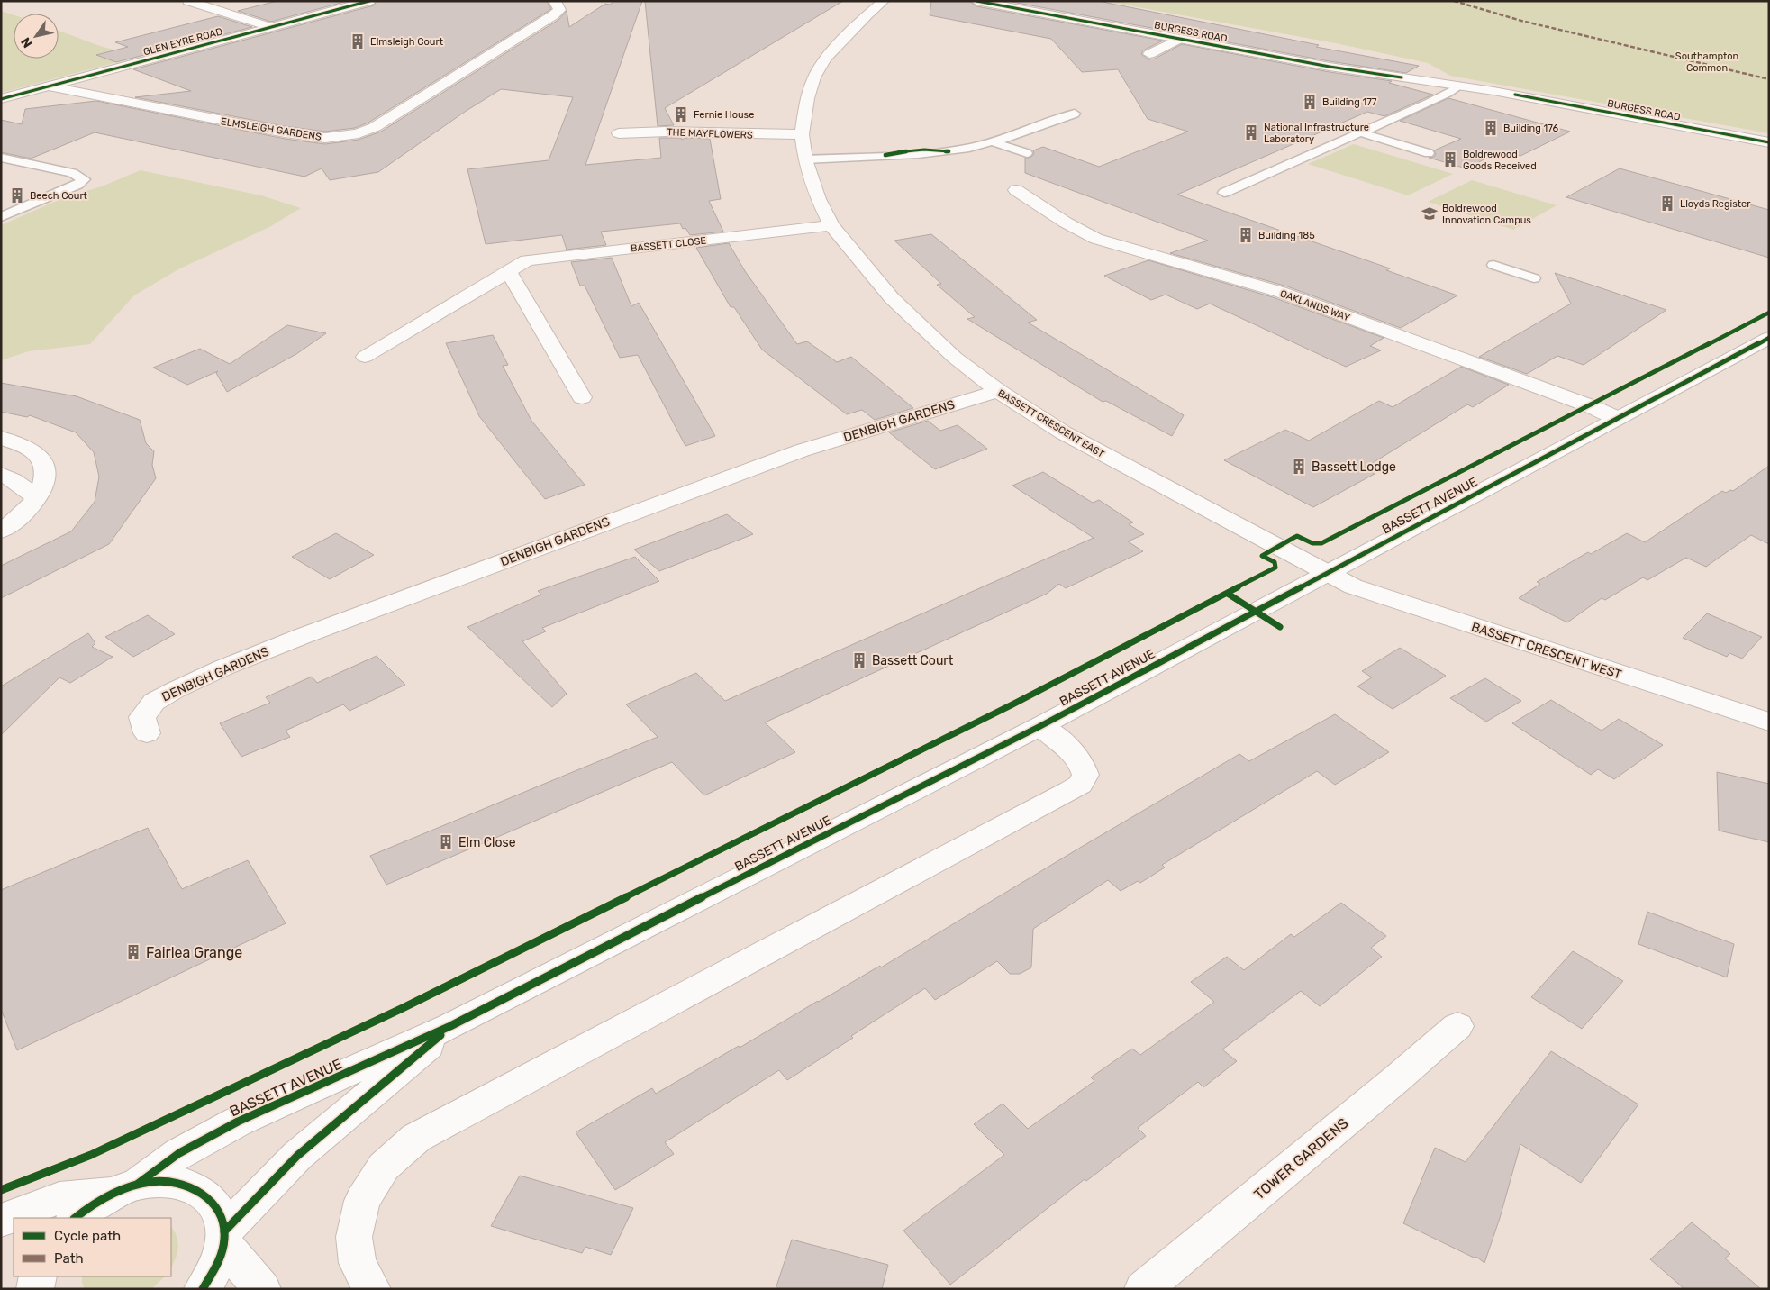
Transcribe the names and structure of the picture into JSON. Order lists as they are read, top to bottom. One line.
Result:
{"streets":{"street":["BURGESS ROAD","GLEN EYRE ROAD","ELMSLEIGH GARDENS","THE MAYFLOWERS","BASSETT CLOSE","OAKLANDS WAY","DENBIGH GARDENS","BASSETT CRESCENT EAST","BASSETT AVENUE","BASSETT CRESCENT WEST","TOWER GARDENS"]},"crossings":[["GLEN EYRE ROAD","ELMSLEIGH GARDENS"],["THE MAYFLOWERS","BASSETT CRESCENT EAST"],["BASSETT CLOSE","BASSETT CRESCENT EAST"],["OAKLANDS WAY","BASSETT AVENUE"],["DENBIGH GARDENS","BASSETT CRESCENT EAST"],["BASSETT CRESCENT EAST","BASSETT AVENUE"],["BASSETT CRESCENT EAST","BASSETT CRESCENT WEST"],["BASSETT AVENUE","BASSETT CRESCENT WEST"]],"parks":["Southampton Common"],"places":{"building":["Elmsleigh Court","Building 177","Fernie House","Building 176","National Infrastructure Laboratory","Boldrewood Goods Received","Beech Court","Lloyds Register","Building 185","Bassett Lodge","Bassett Court","Elm Close","Fairlea Grange"],"school or university":["Boldrewood Innovation Campus"]},"legend":["Cycle path","Path"],"north":"bottom left"}
